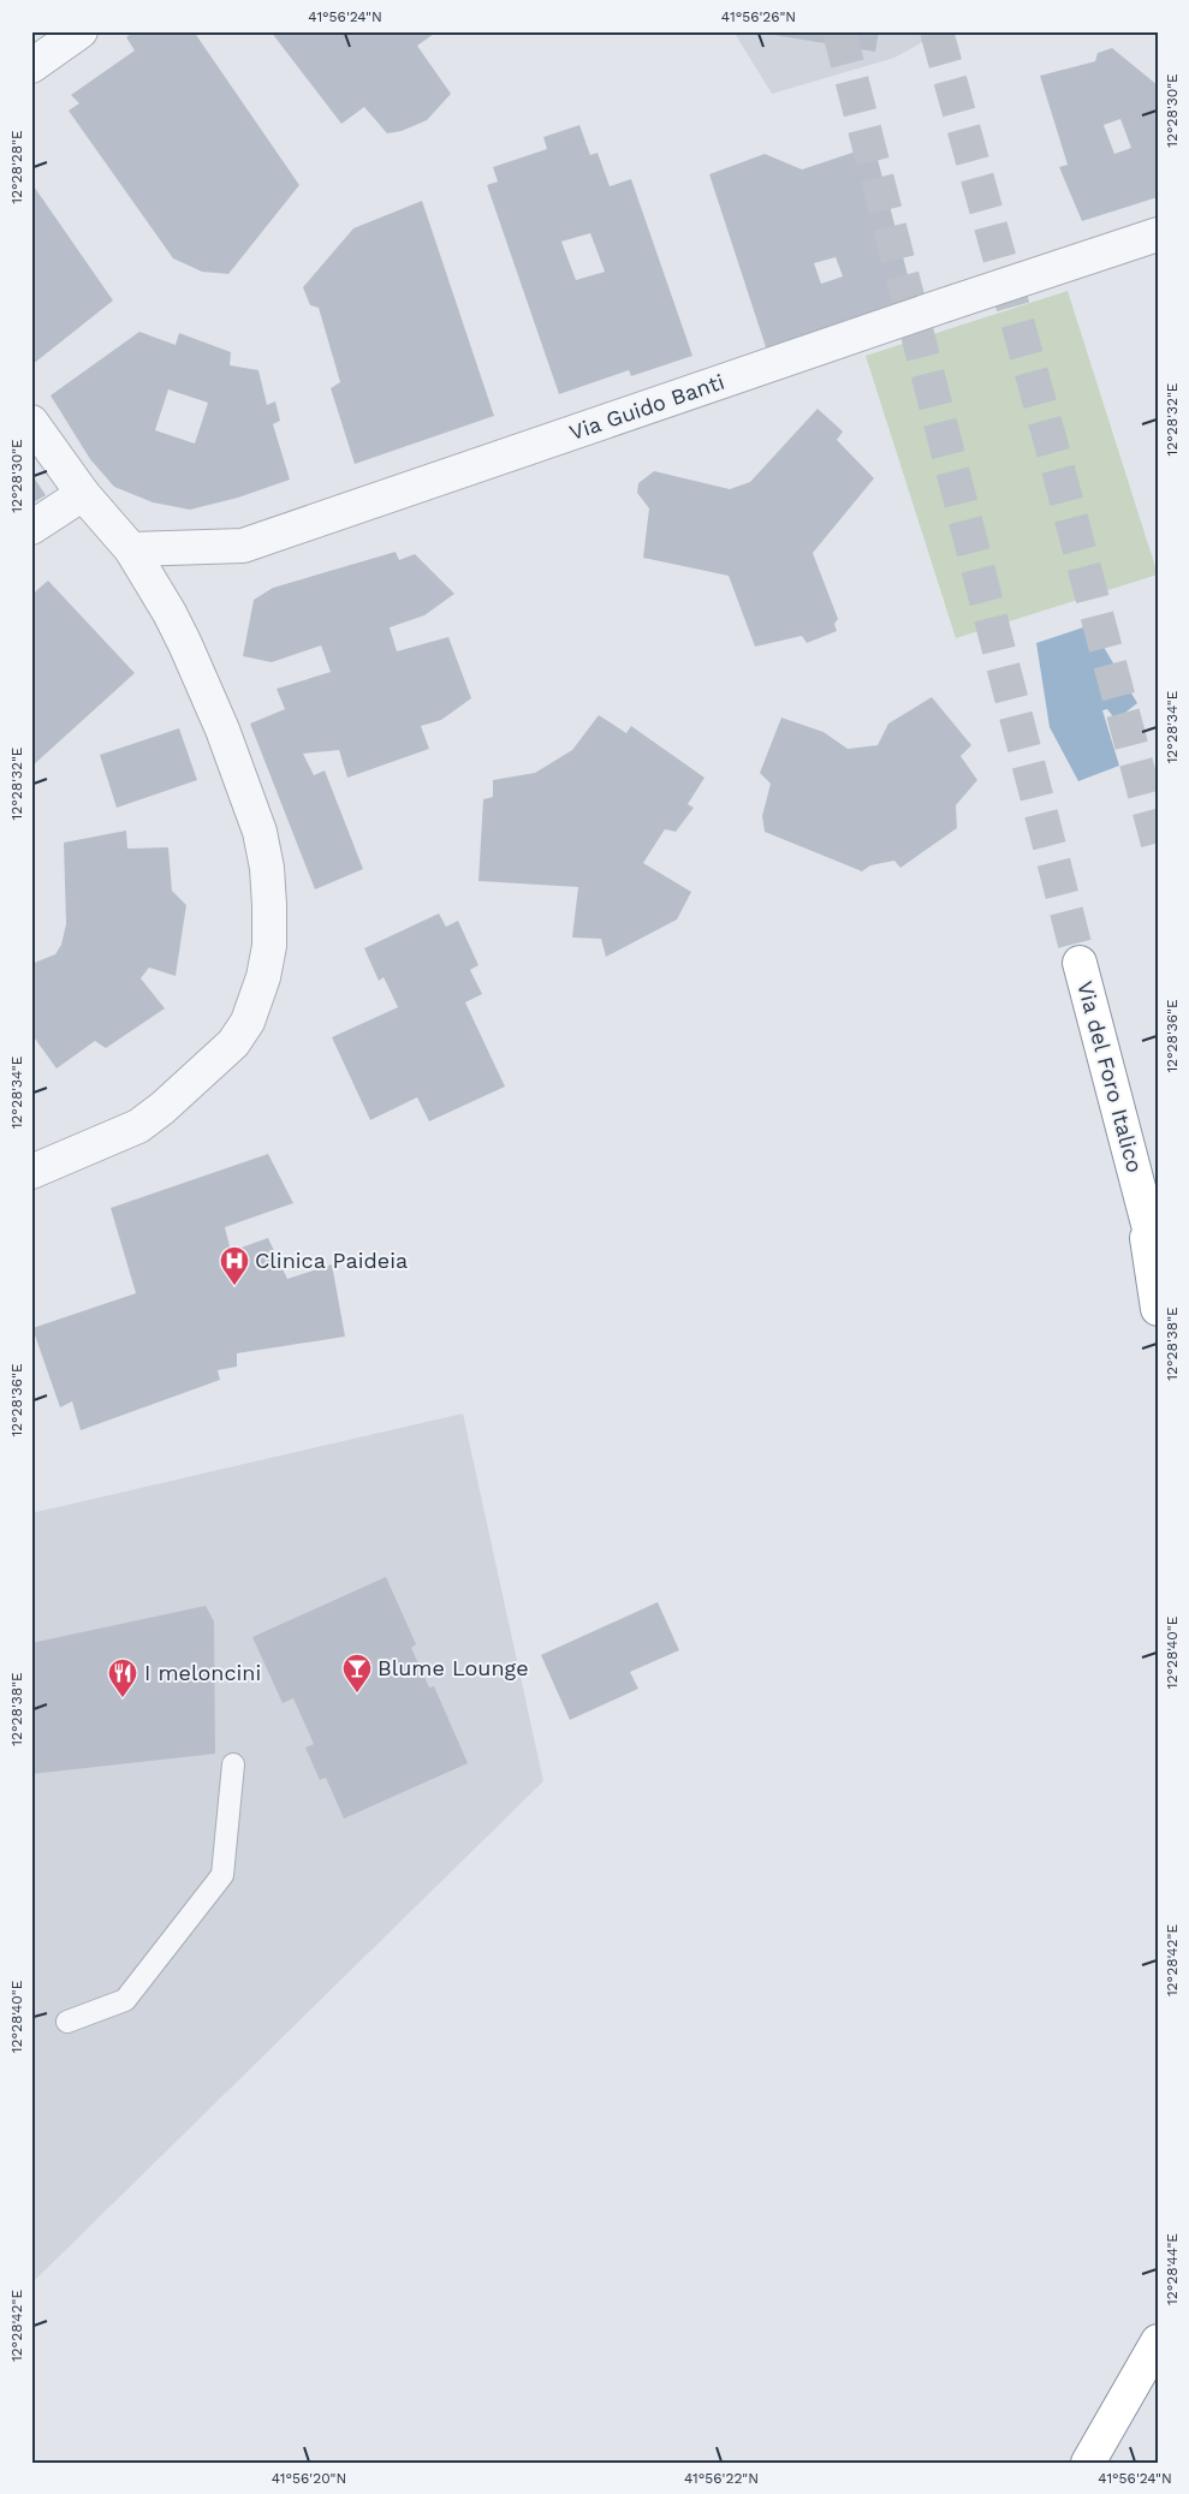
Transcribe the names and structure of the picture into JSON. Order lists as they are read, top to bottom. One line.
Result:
{"streets":{"highway":["Via del Foro Italico"],"street":["Via Guido Banti"]},"places":{"hospital":["Clinica Paideia"],"bar":["Blume Lounge"],"restaurant":["I meloncini"]},"coordinates":["41°56'24\"N","41°56'26\"N","12°28'30\"E","12°28'28\"E","12°28'32\"E","12°28'34\"E","12°28'36\"E","12°28'38\"E","12°28'40\"E","12°28'42\"E","12°28'44\"E","41°56'20\"N","41°56'22\"N"]}
